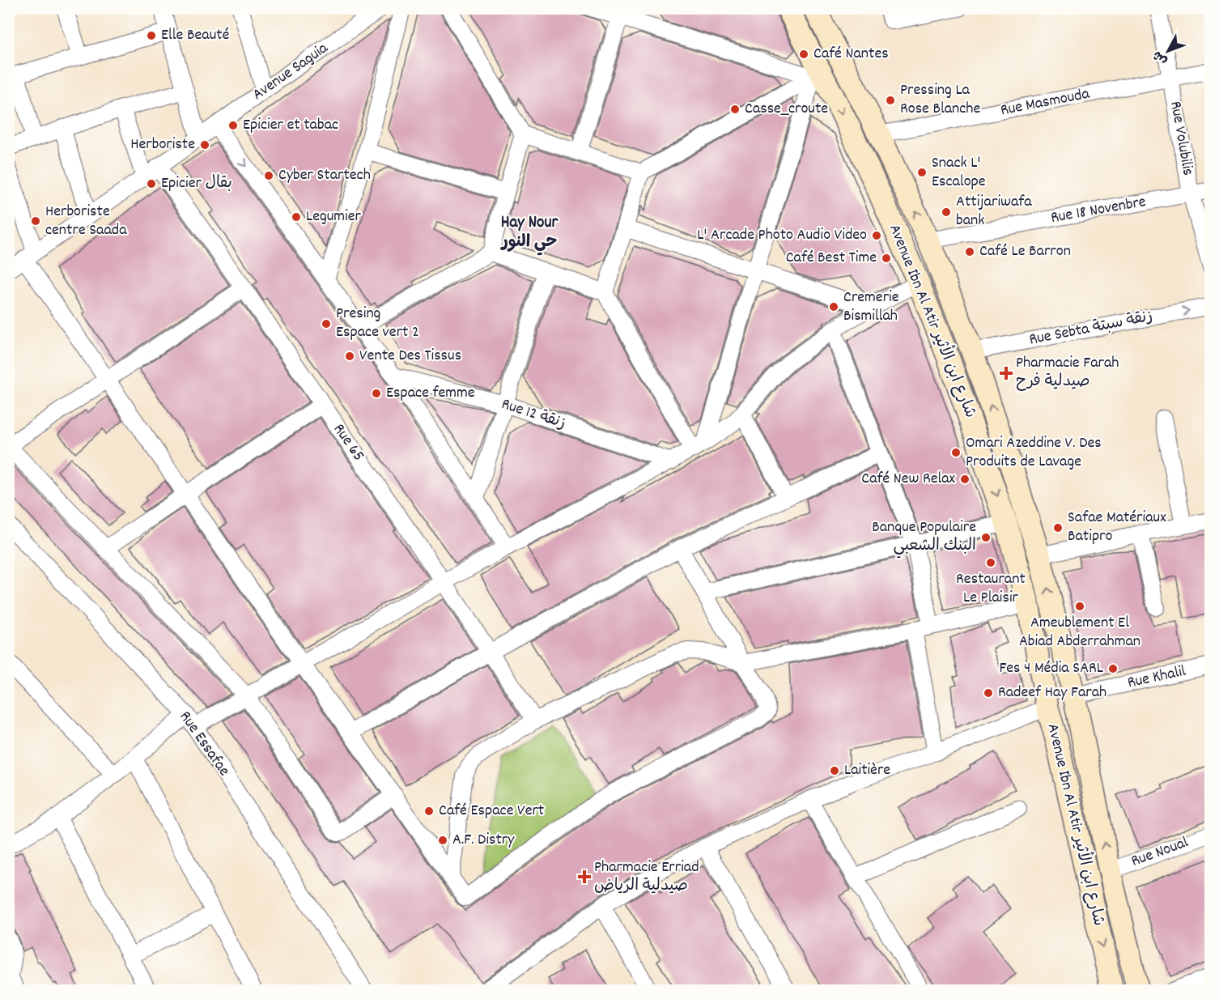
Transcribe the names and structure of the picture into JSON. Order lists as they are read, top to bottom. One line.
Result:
{"streets":{"street":["Avenue Saguia","Rue Masmouda","Rue Volubilis","Rue 18 Novenbre","Avenue Ibn Al Atir شارع ابن الأثير","Rue Sebta زنقة سبتة","Rue 12 زنقة","Rue 65","Rue Khalil","Rue Essafae","Rue Noual"]},"crossings":[["Avenue Saguia","Rue 65"],["Rue Masmouda","Rue Volubilis"],["Rue Masmouda","Avenue Ibn Al Atir شارع ابن الأثير"],["Rue Volubilis","Rue 18 Novenbre"],["Rue 18 Novenbre","Avenue Ibn Al Atir شارع ابن الأثير"],["Avenue Ibn Al Atir شارع ابن الأثير","Rue Sebta زنقة سبتة"],["Avenue Ibn Al Atir شارع ابن الأثير","Rue Khalil"],["Avenue Ibn Al Atir شارع ابن الأثير","Rue Noual"]],"one_way":["Rue Sebta زنقة سبتة"],"districts":["Hay Nour حي النور"],"places":{"other":["Elle Beauté","Café Nantes","Pressing La Rose Blanche","Casse_croute","Epicier et tabac","Herboriste","Snack L' Escalope","Cyber Startech","Epicier بقال","Attijariwafa bank","Legumier","Herboriste centre Saada","L' Arcade Photo Audio Video","Café Le Barron","Café Best Time","Cremerie Bismillah","Presing Espace vert 2","Vente Des Tissus","Espace femme","Omari Azeddine V. Des Produits de Lavage","Café New Relax","Safae Matériaux Batipro","Banque Populaire البنك الشعبي","Restaurant Le Plaisir","Ameublement El Abiad Abderrahman","Fes 4 Média SARL","Radeef Hay Farah","Laitière","Café Espace Vert","A.F. Distry"],"health":["Pharmacie Farah صيدلية فرح","Pharmacie Erriad صيدلية الرياض"]},"north":"bottom left"}
